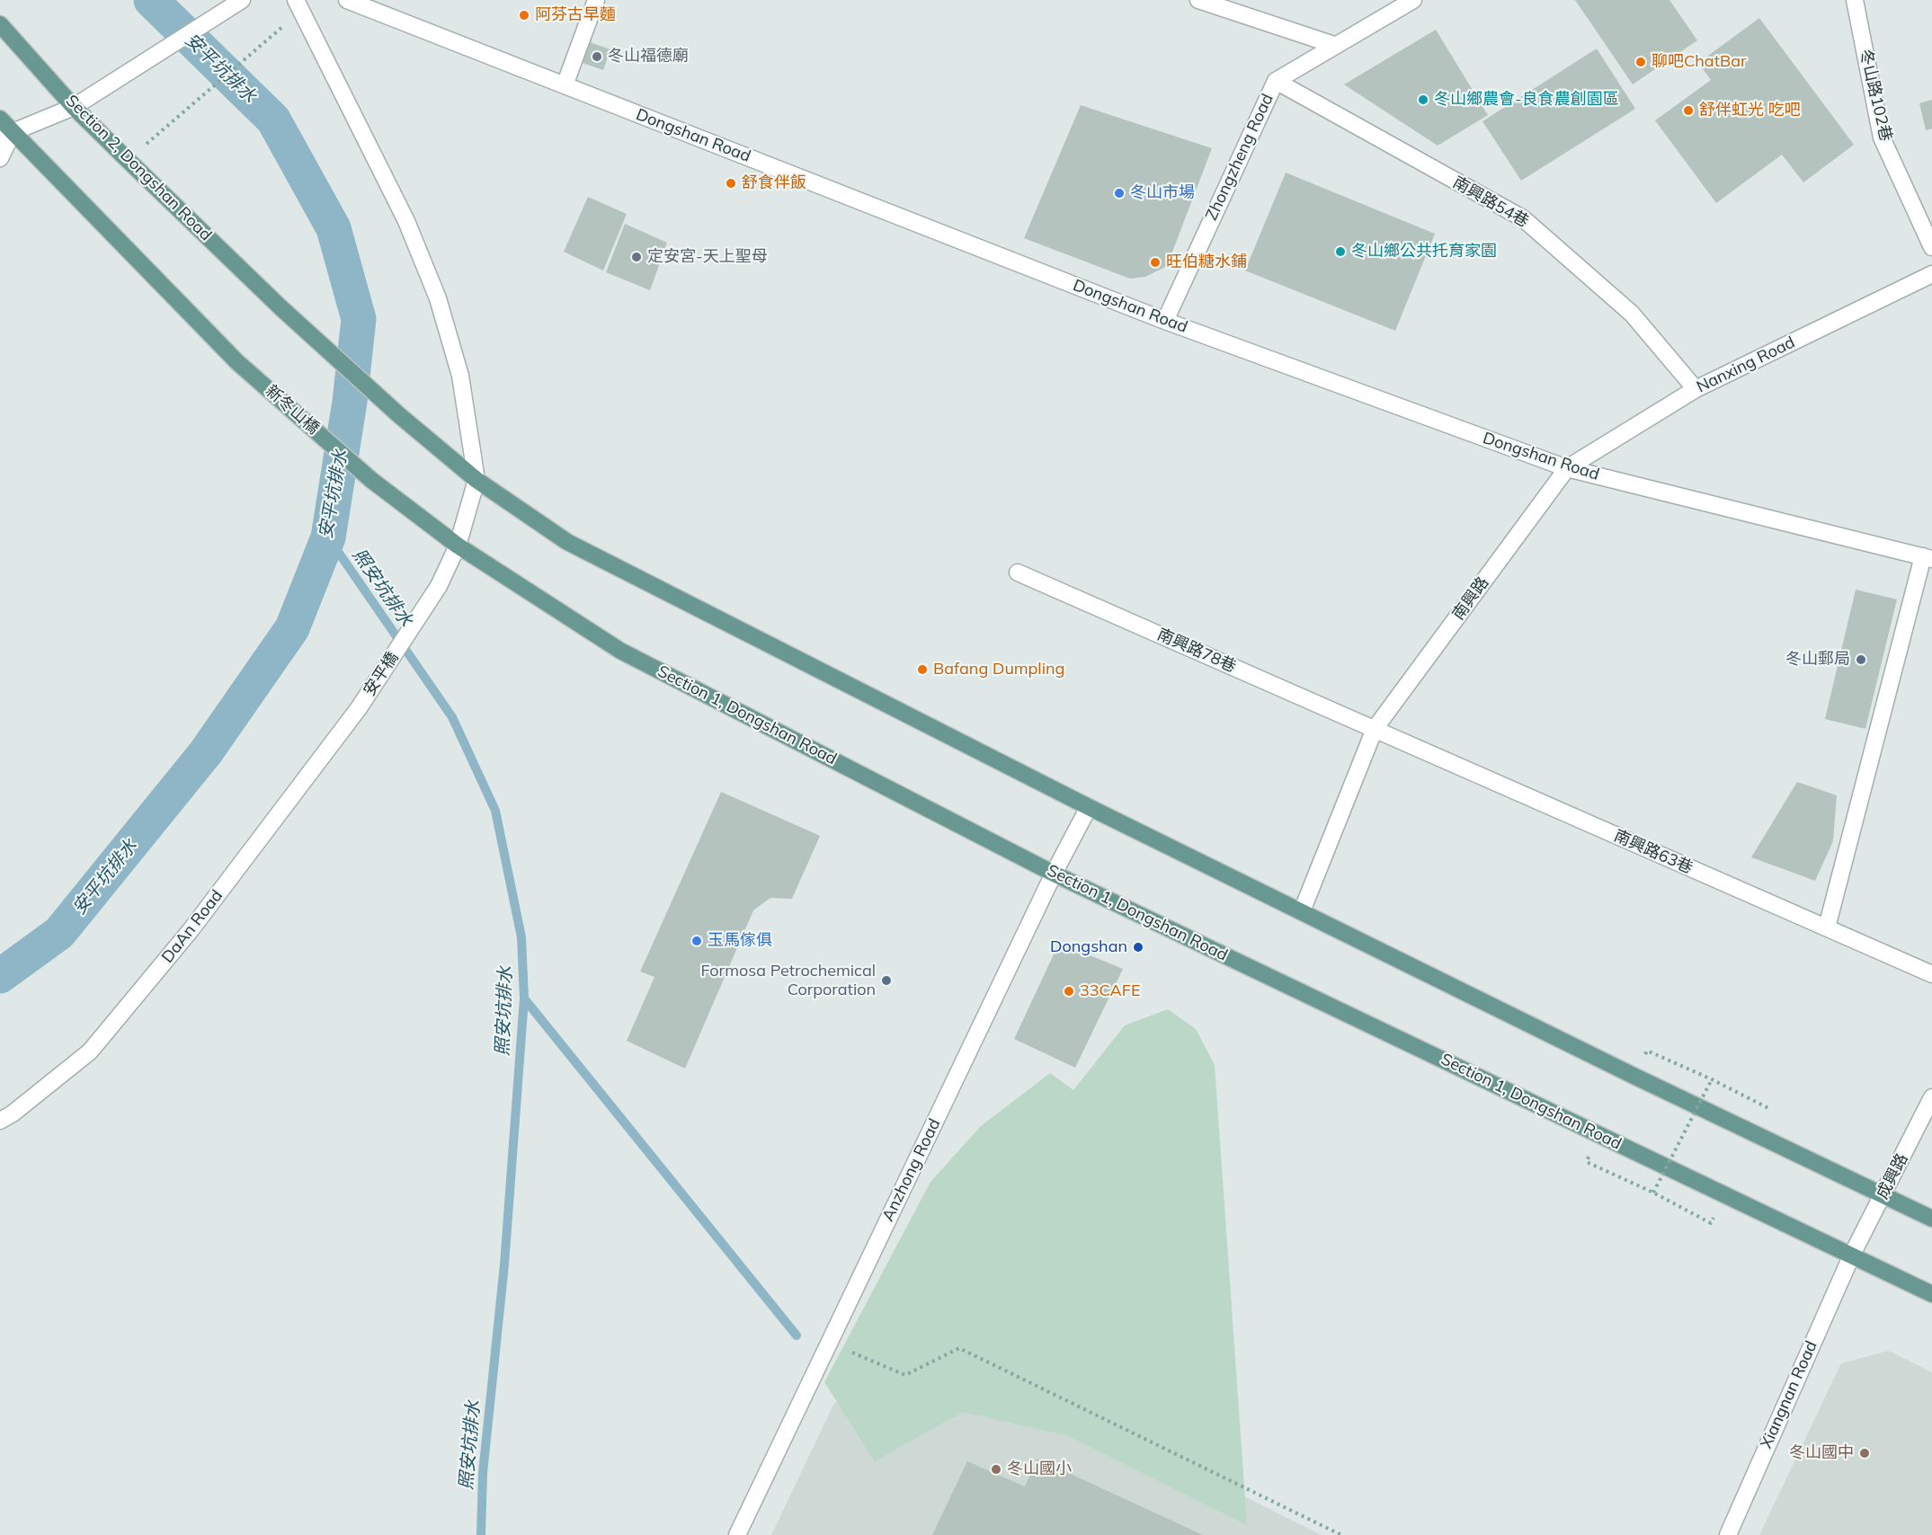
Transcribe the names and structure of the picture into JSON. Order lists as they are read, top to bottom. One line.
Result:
{"streets":{"main road":["Section 2, Dongshan Road","新冬山橋","Section 1, Dongshan Road"],"street":["冬山路102巷","Dongshan Road","Zhongzheng Road","南興路54巷","Nanxing Road","南興路","南興路78巷","安平橋","南興路63巷","DaAn Road","Anzhong Road","成興路","Xiangnan Road"]},"crossings":[["Dongshan Road","Zhongzheng Road"],["Dongshan Road","Nanxing Road"],["Dongshan Road","南興路"],["Zhongzheng Road","南興路54巷"],["Section 2, Dongshan Road","安平橋"],["南興路54巷","Nanxing Road"],["Nanxing Road","南興路"],["新冬山橋","Section 1, Dongshan Road"],["南興路","南興路78巷"],["南興路","南興路63巷"],["南興路78巷","南興路63巷"],["安平橋","Section 1, Dongshan Road"],["安平橋","DaAn Road"],["Section 1, Dongshan Road","Anzhong Road"],["Section 1, Dongshan Road","成興路"],["Section 1, Dongshan Road","Xiangnan Road"],["成興路","Xiangnan Road"]],"water":["安平坑排水","照安坑排水"],"places":["阿芬古早麵","冬山福德廟","聊吧ChatBar","冬山鄉農會-良食農創園區","舒伴虹光 吃吧","舒食伴飯","冬山市場","冬山鄉公共托育家園","定安宮-天上聖母","旺伯糖水鋪","冬山郵局","Bafang Dumpling","玉馬傢俱","Dongshan","Formosa Petrochemical Corporation","33CAFE","冬山國中","冬山國小"]}
